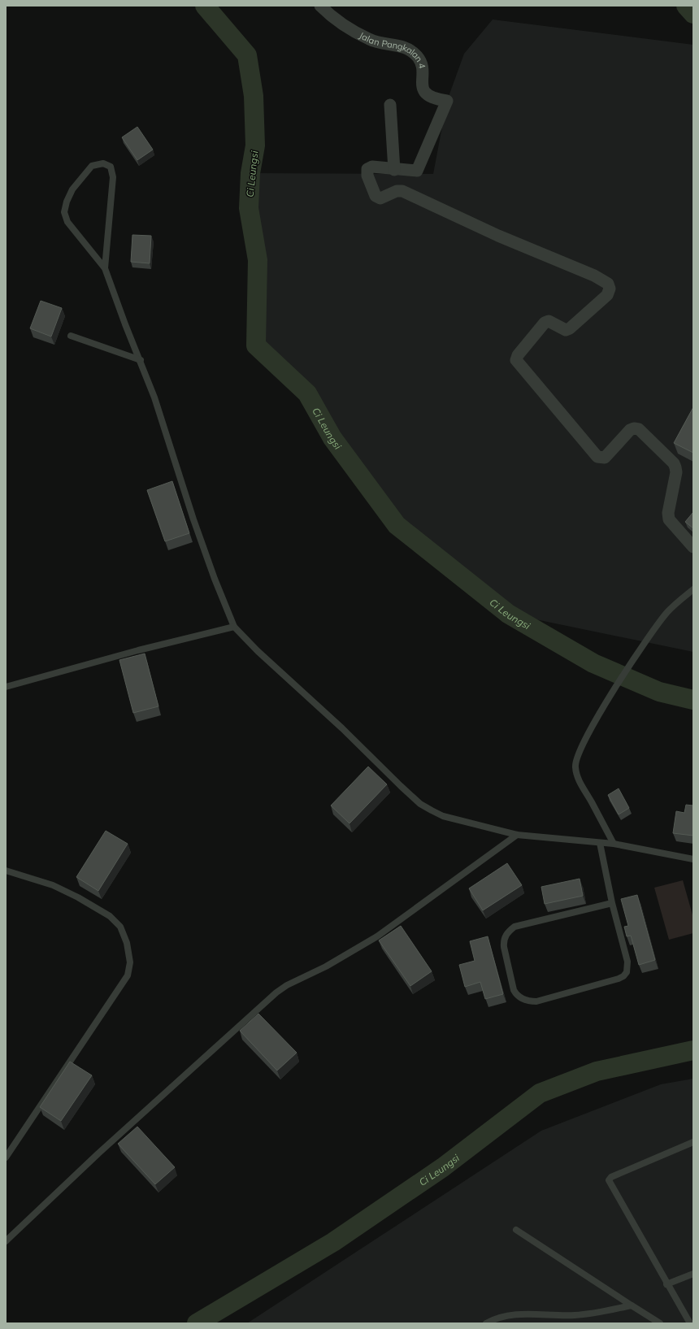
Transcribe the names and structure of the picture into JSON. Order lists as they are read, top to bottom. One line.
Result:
{"streets":{"street":["Jalan Pangkalan 4"]},"water":["Ci Leungsi"]}
